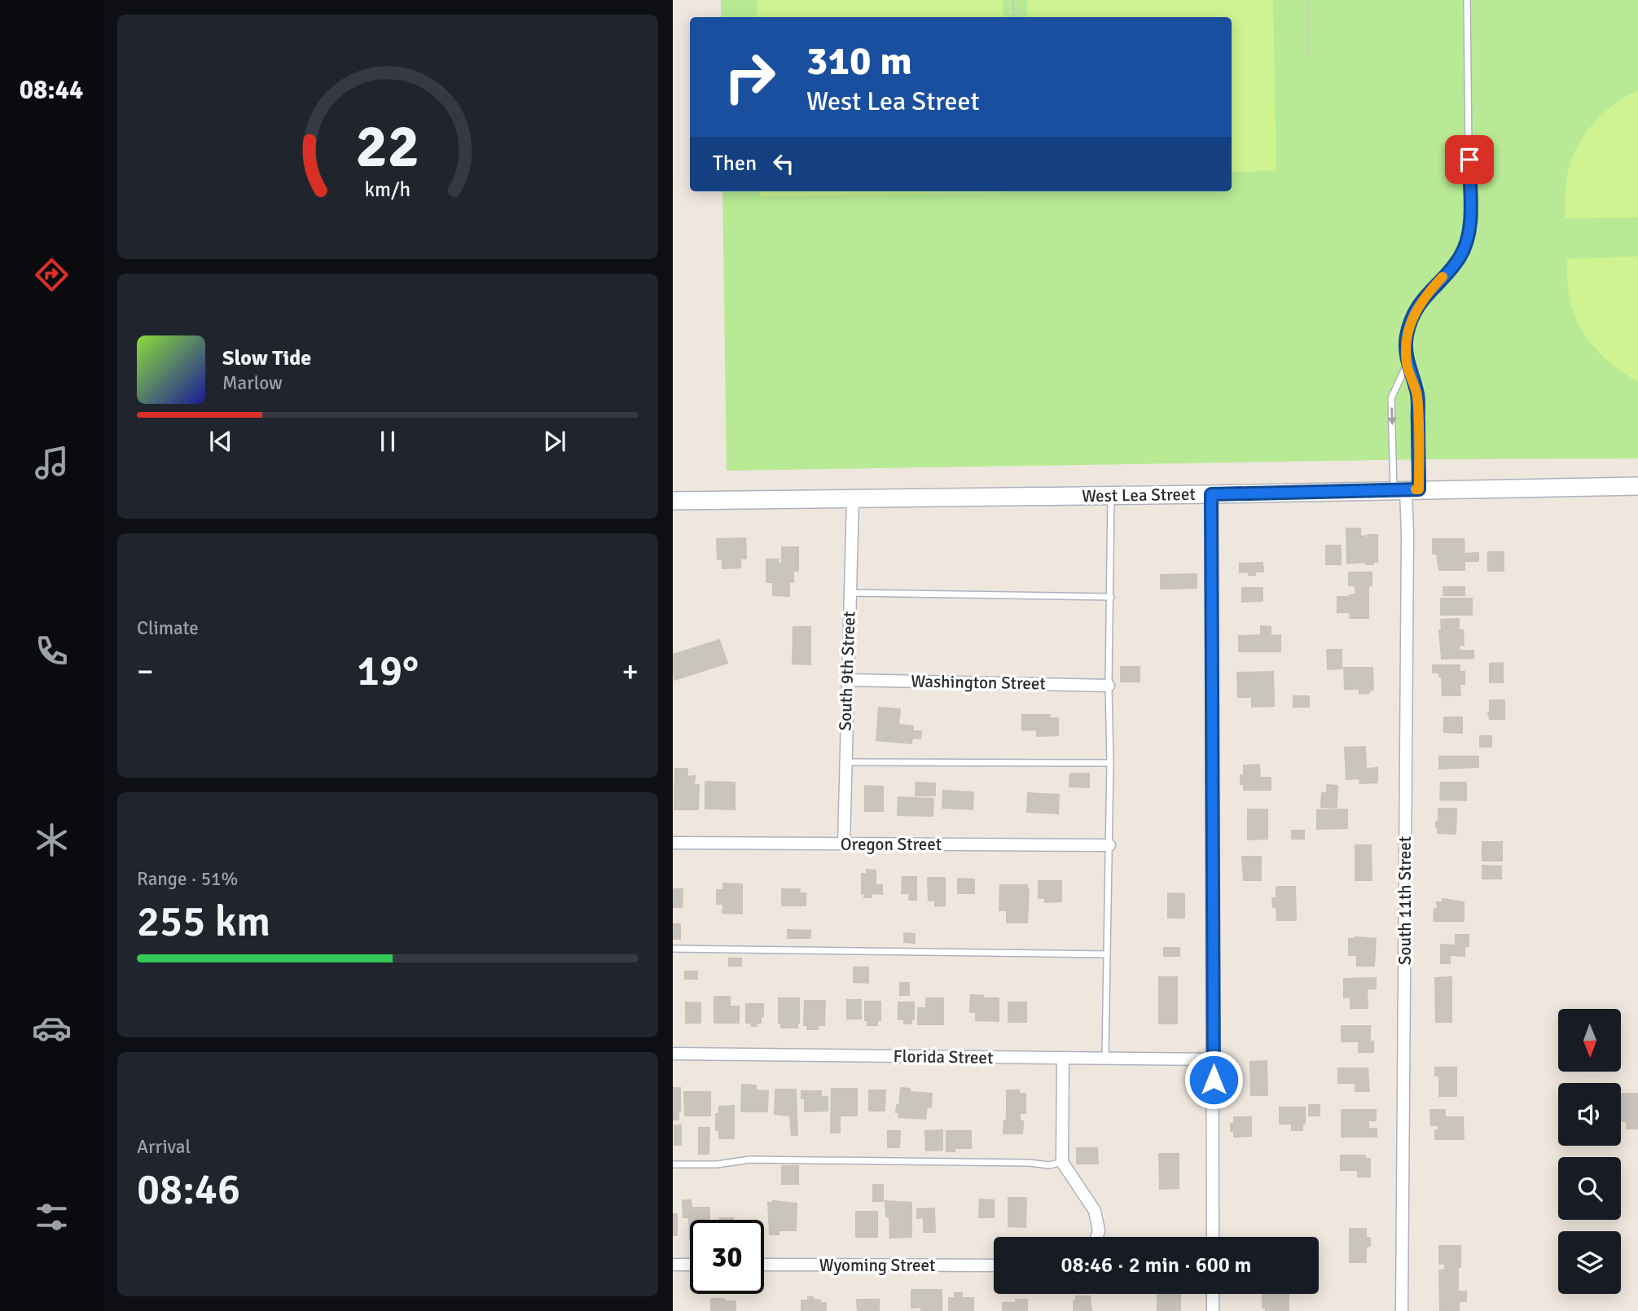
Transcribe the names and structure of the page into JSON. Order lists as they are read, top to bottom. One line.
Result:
{"streets":{"main road":["West Lea Street"],"street":["South 9th Street","Washington Street","Oregon Street","South 11th Street","Florida Street","Wyoming Street"]},"crossings":[["West Lea Street","South 9th Street"],["West Lea Street","South 11th Street"],["South 9th Street","Washington Street"],["South 9th Street","Oregon Street"]],"north":"bottom","page":{"tabs":"08:44","turn":["310 m","West Lea Street"],"then":"Then","song":["Slow Tide","Marlow"],"tile":["Climate",["Range · 51%","255 km"],["Arrival","08:46"]],"heat":["−","19°","+"],"limit":"30","trip":"08:46 · 2 min · 600 m","gauge":["22","km/h"]}}
